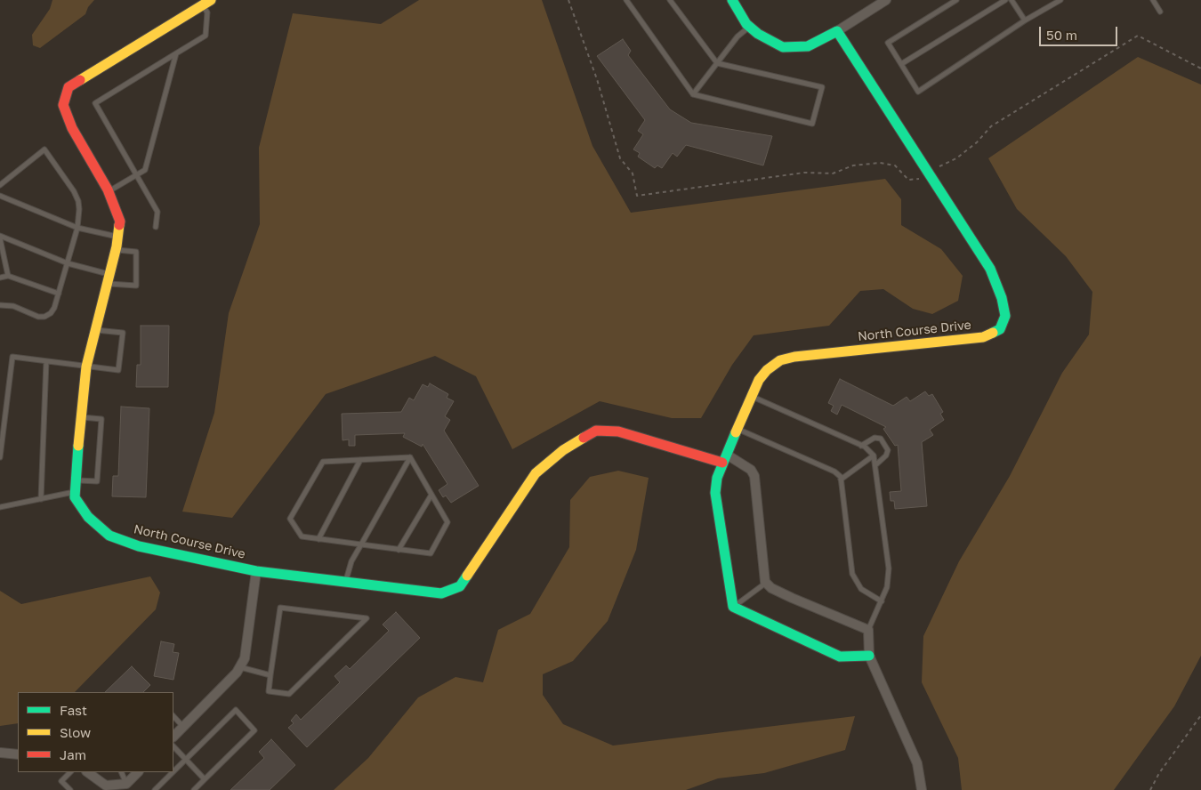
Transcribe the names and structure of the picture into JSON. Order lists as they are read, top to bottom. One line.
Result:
{"streets":{"street":["North Course Drive"]},"legend":["Fast","Slow","Jam"],"scale_bar":"50 m"}
